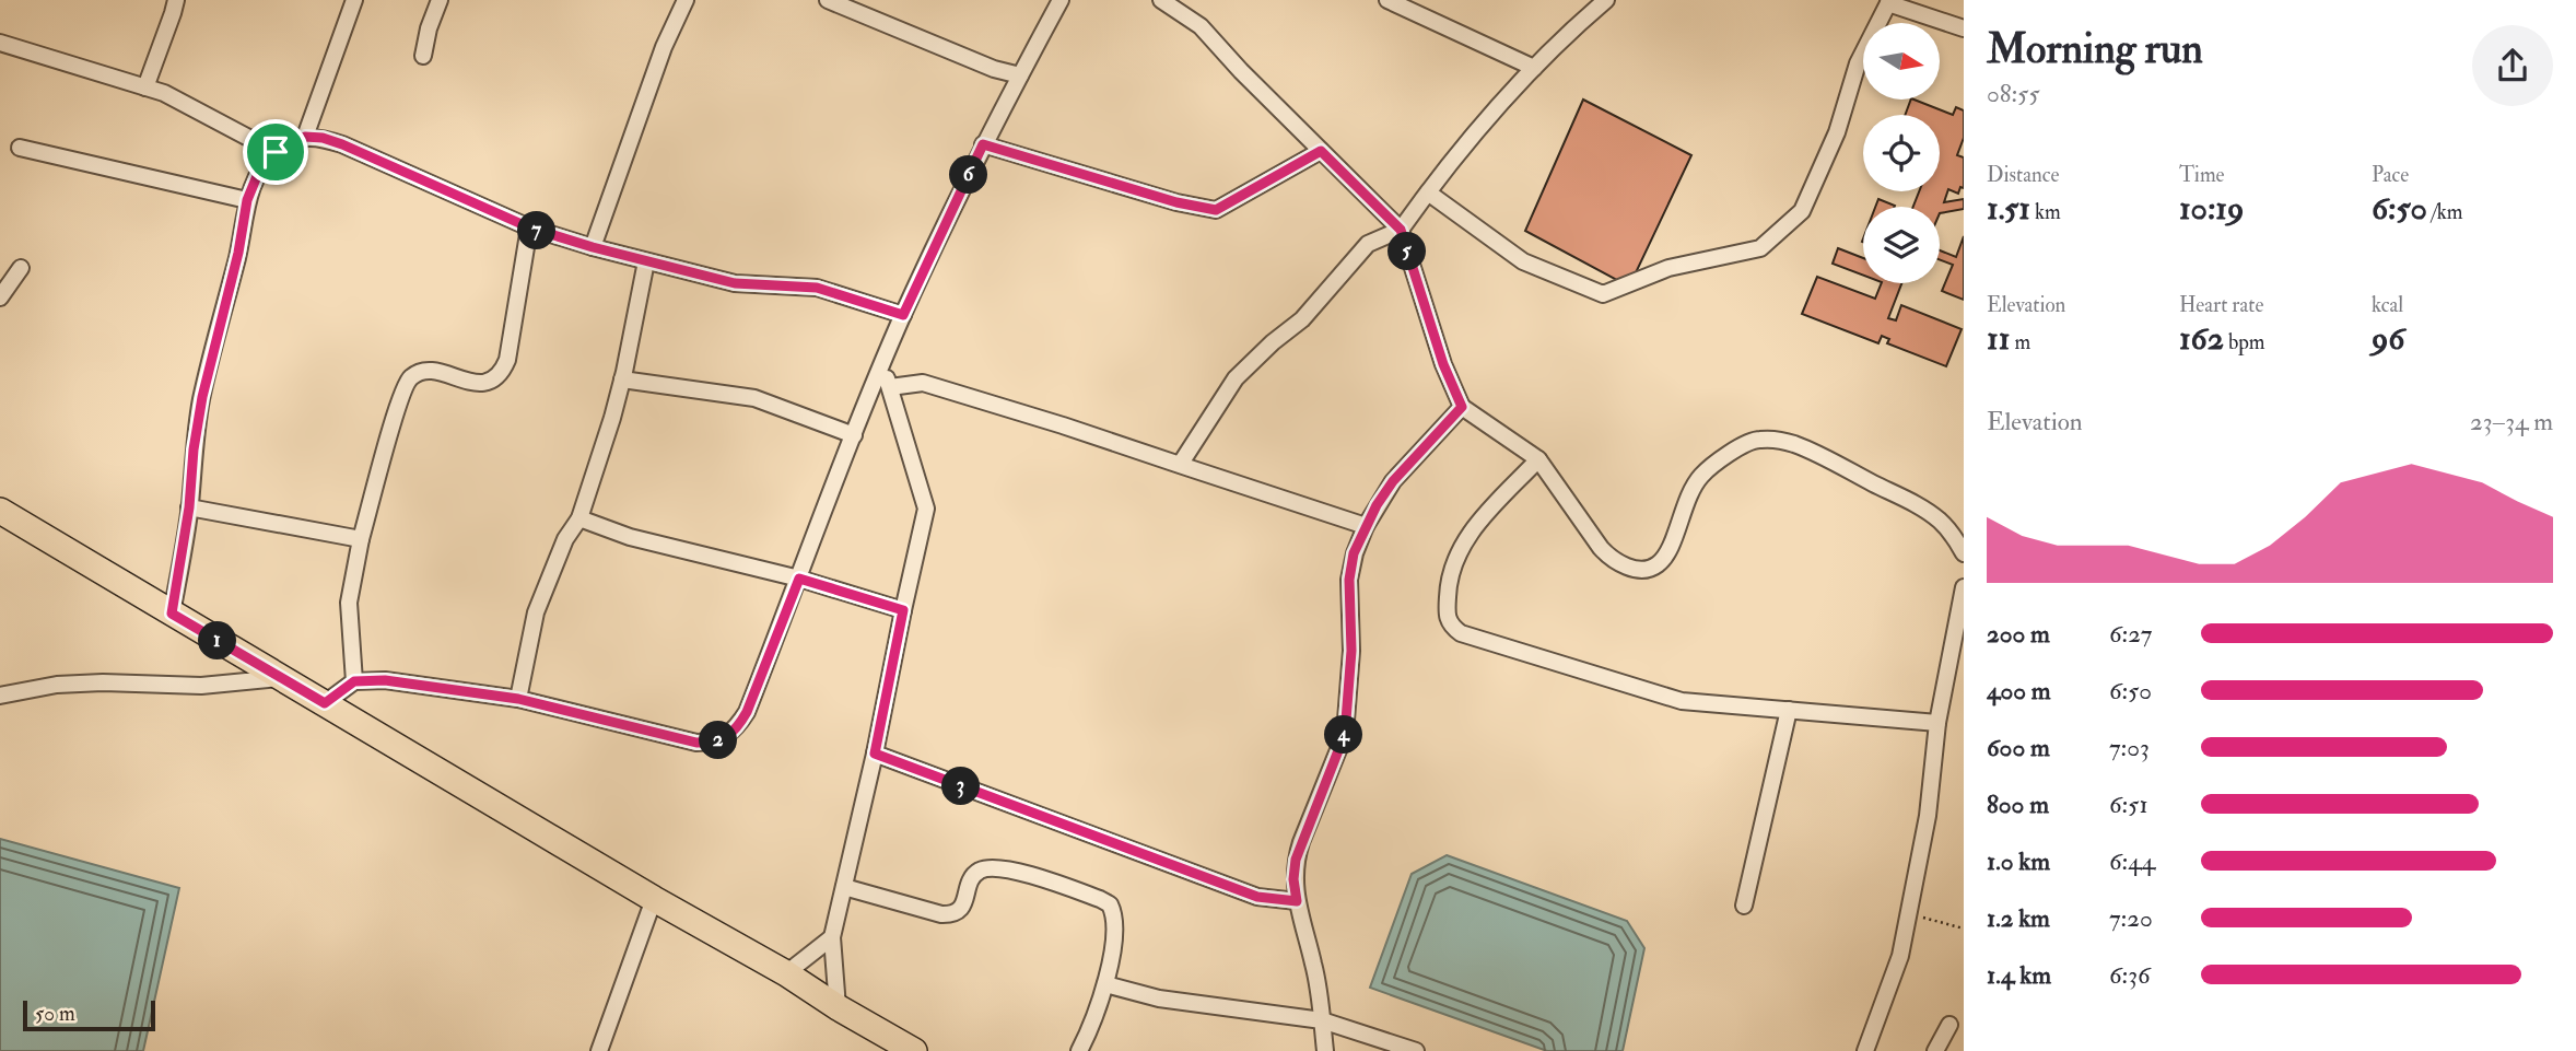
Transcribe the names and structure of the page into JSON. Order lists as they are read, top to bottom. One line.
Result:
{"scale_bar":"50 m","north":"right","page":{"heading":["Morning run","08:55"],"stats":[["Distance","1.51 km"],["Time","10:19"],["Pace","6:50 /km"],["Elevation","11 m"],["Heart rate","162 bpm"],["kcal","96"]],"pins":["6","7","5","1","4","2","3"],"chart":["Elevation","23–34 m"],"list":[{"name":"200 m","note":"6:27"},{"name":"400 m","note":"6:50"},{"name":"600 m","note":"7:03"},{"name":"800 m","note":"6:51"},{"name":"1.0 km","note":"6:44"},{"name":"1.2 km","note":"7:20"},{"name":"1.4 km","note":"6:36"}],"scale":"50 m"}}
